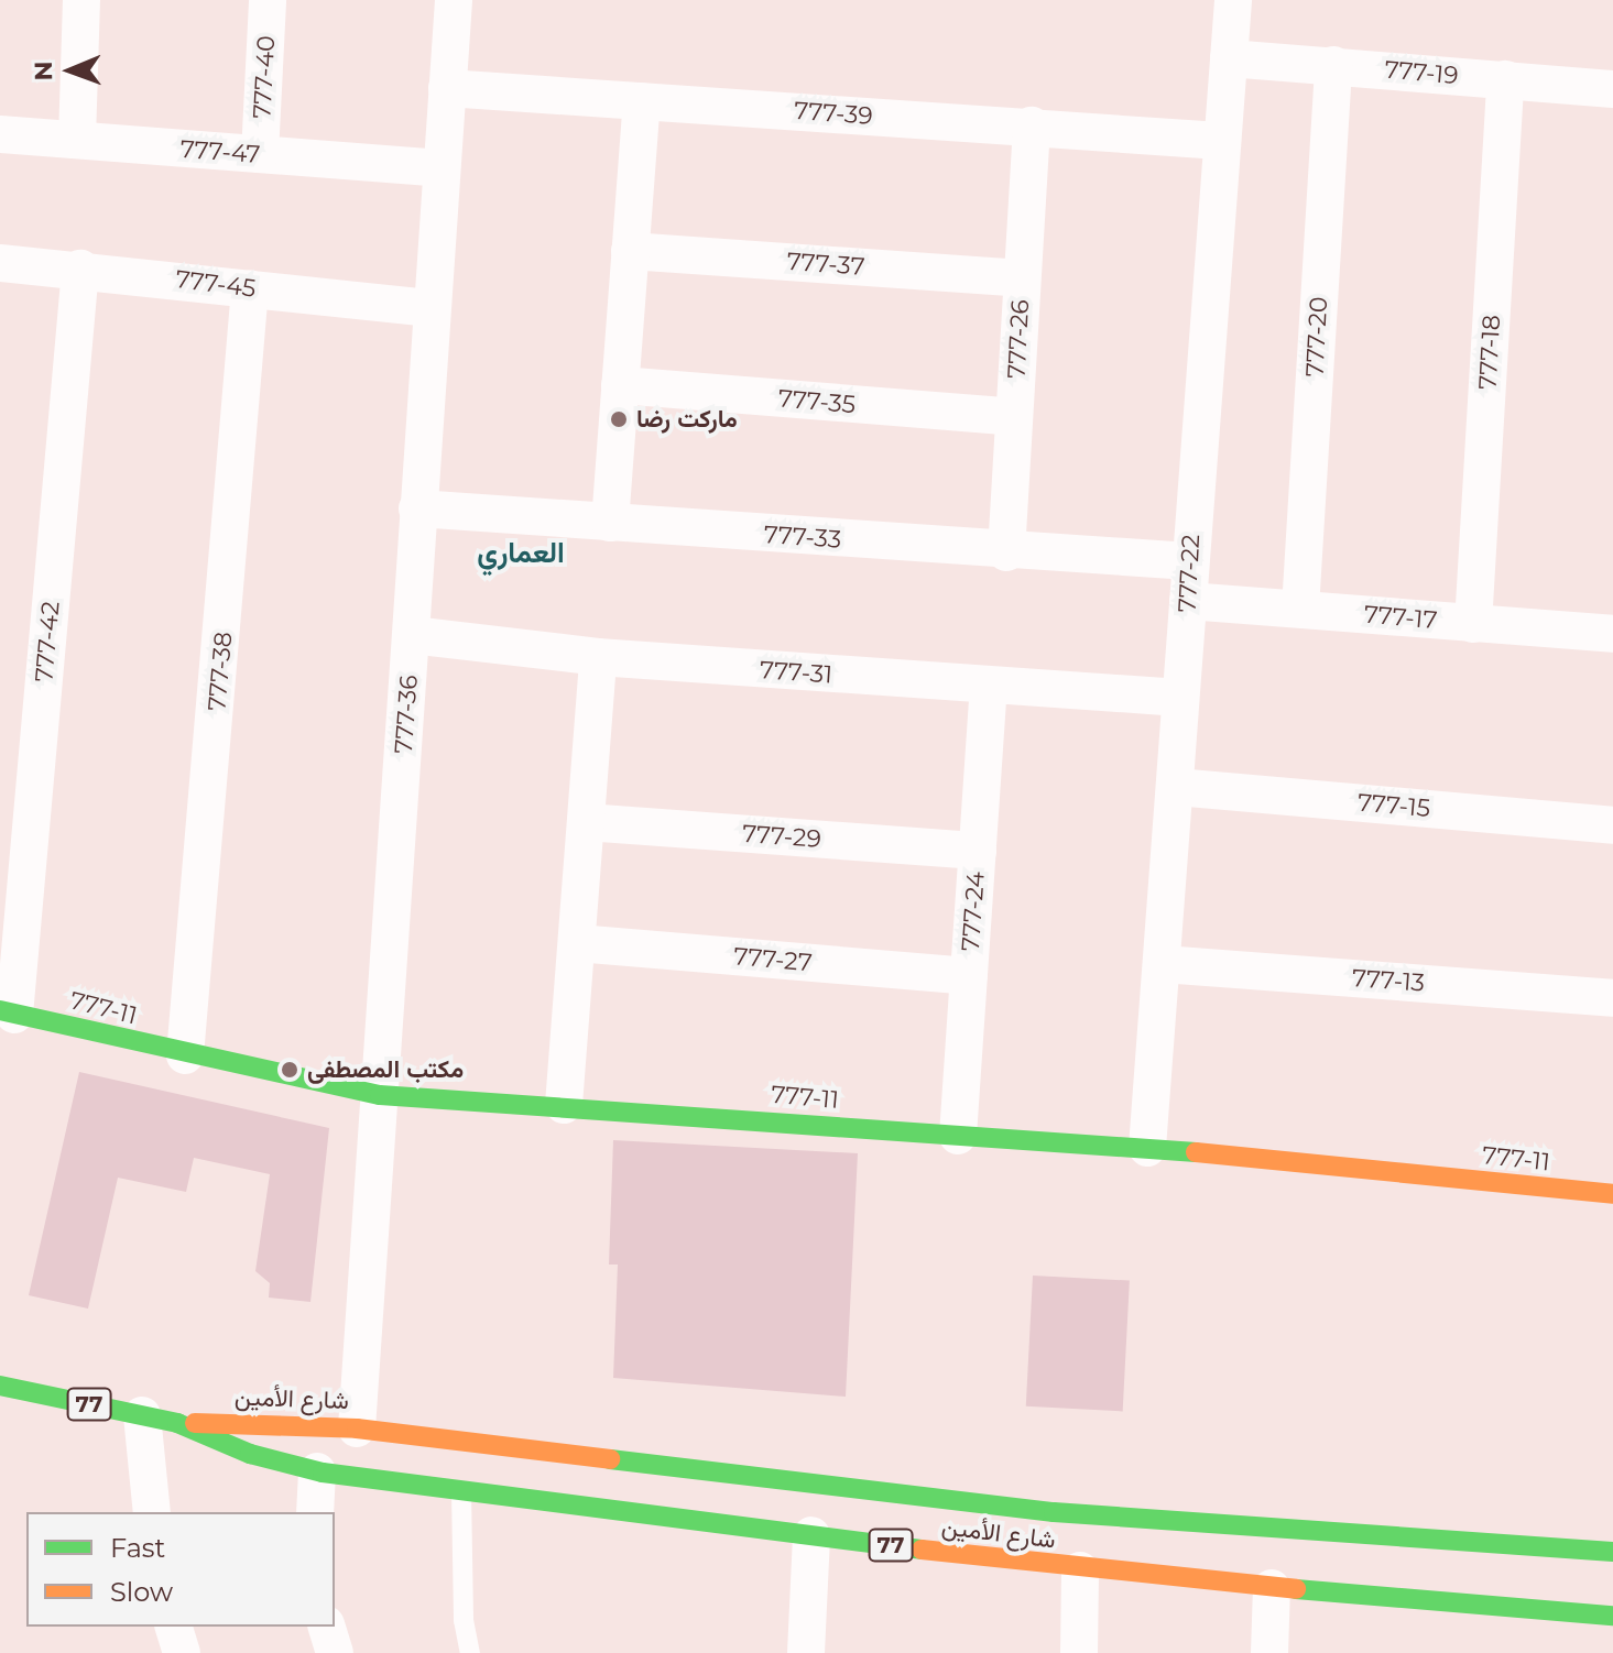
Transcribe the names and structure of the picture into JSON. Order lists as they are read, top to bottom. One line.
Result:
{"streets":{"main road":["777-11","شارع الأمين","77"],"street":["777-19","777-40","777-39","777-47","777-37","777-45","777-20","777-26","777-18","777-35","777-33","777-22","777-17","777-42","777-38","777-31","777-36","777-15","777-29","777-24","777-27","777-13"]},"crossings":[["777-19","777-20"],["777-19","777-18"],["777-19","777-22"],["777-40","777-47"],["777-39","777-26"],["777-39","777-22"],["777-39","777-36"],["777-47","777-36"],["777-37","777-26"],["777-45","777-42"],["777-45","777-38"],["777-45","777-36"],["777-20","777-17"],["777-26","777-35"],["777-26","777-33"],["777-18","777-17"],["777-33","777-22"],["777-33","777-36"],["777-22","777-17"],["777-22","777-31"],["777-22","777-15"],["777-22","777-13"],["777-22","777-11"],["777-42","777-11"],["777-38","777-11"],["777-31","777-36"],["777-31","777-24"],["777-36","777-11"],["777-36","شارع الأمين"],["777-29","777-24"],["777-24","777-27"],["777-24","777-11"]],"districts":["العماري"],"places":["ماركت رضا","مكتب المصطفى"],"legend":["Fast","Slow"],"north":"left"}
